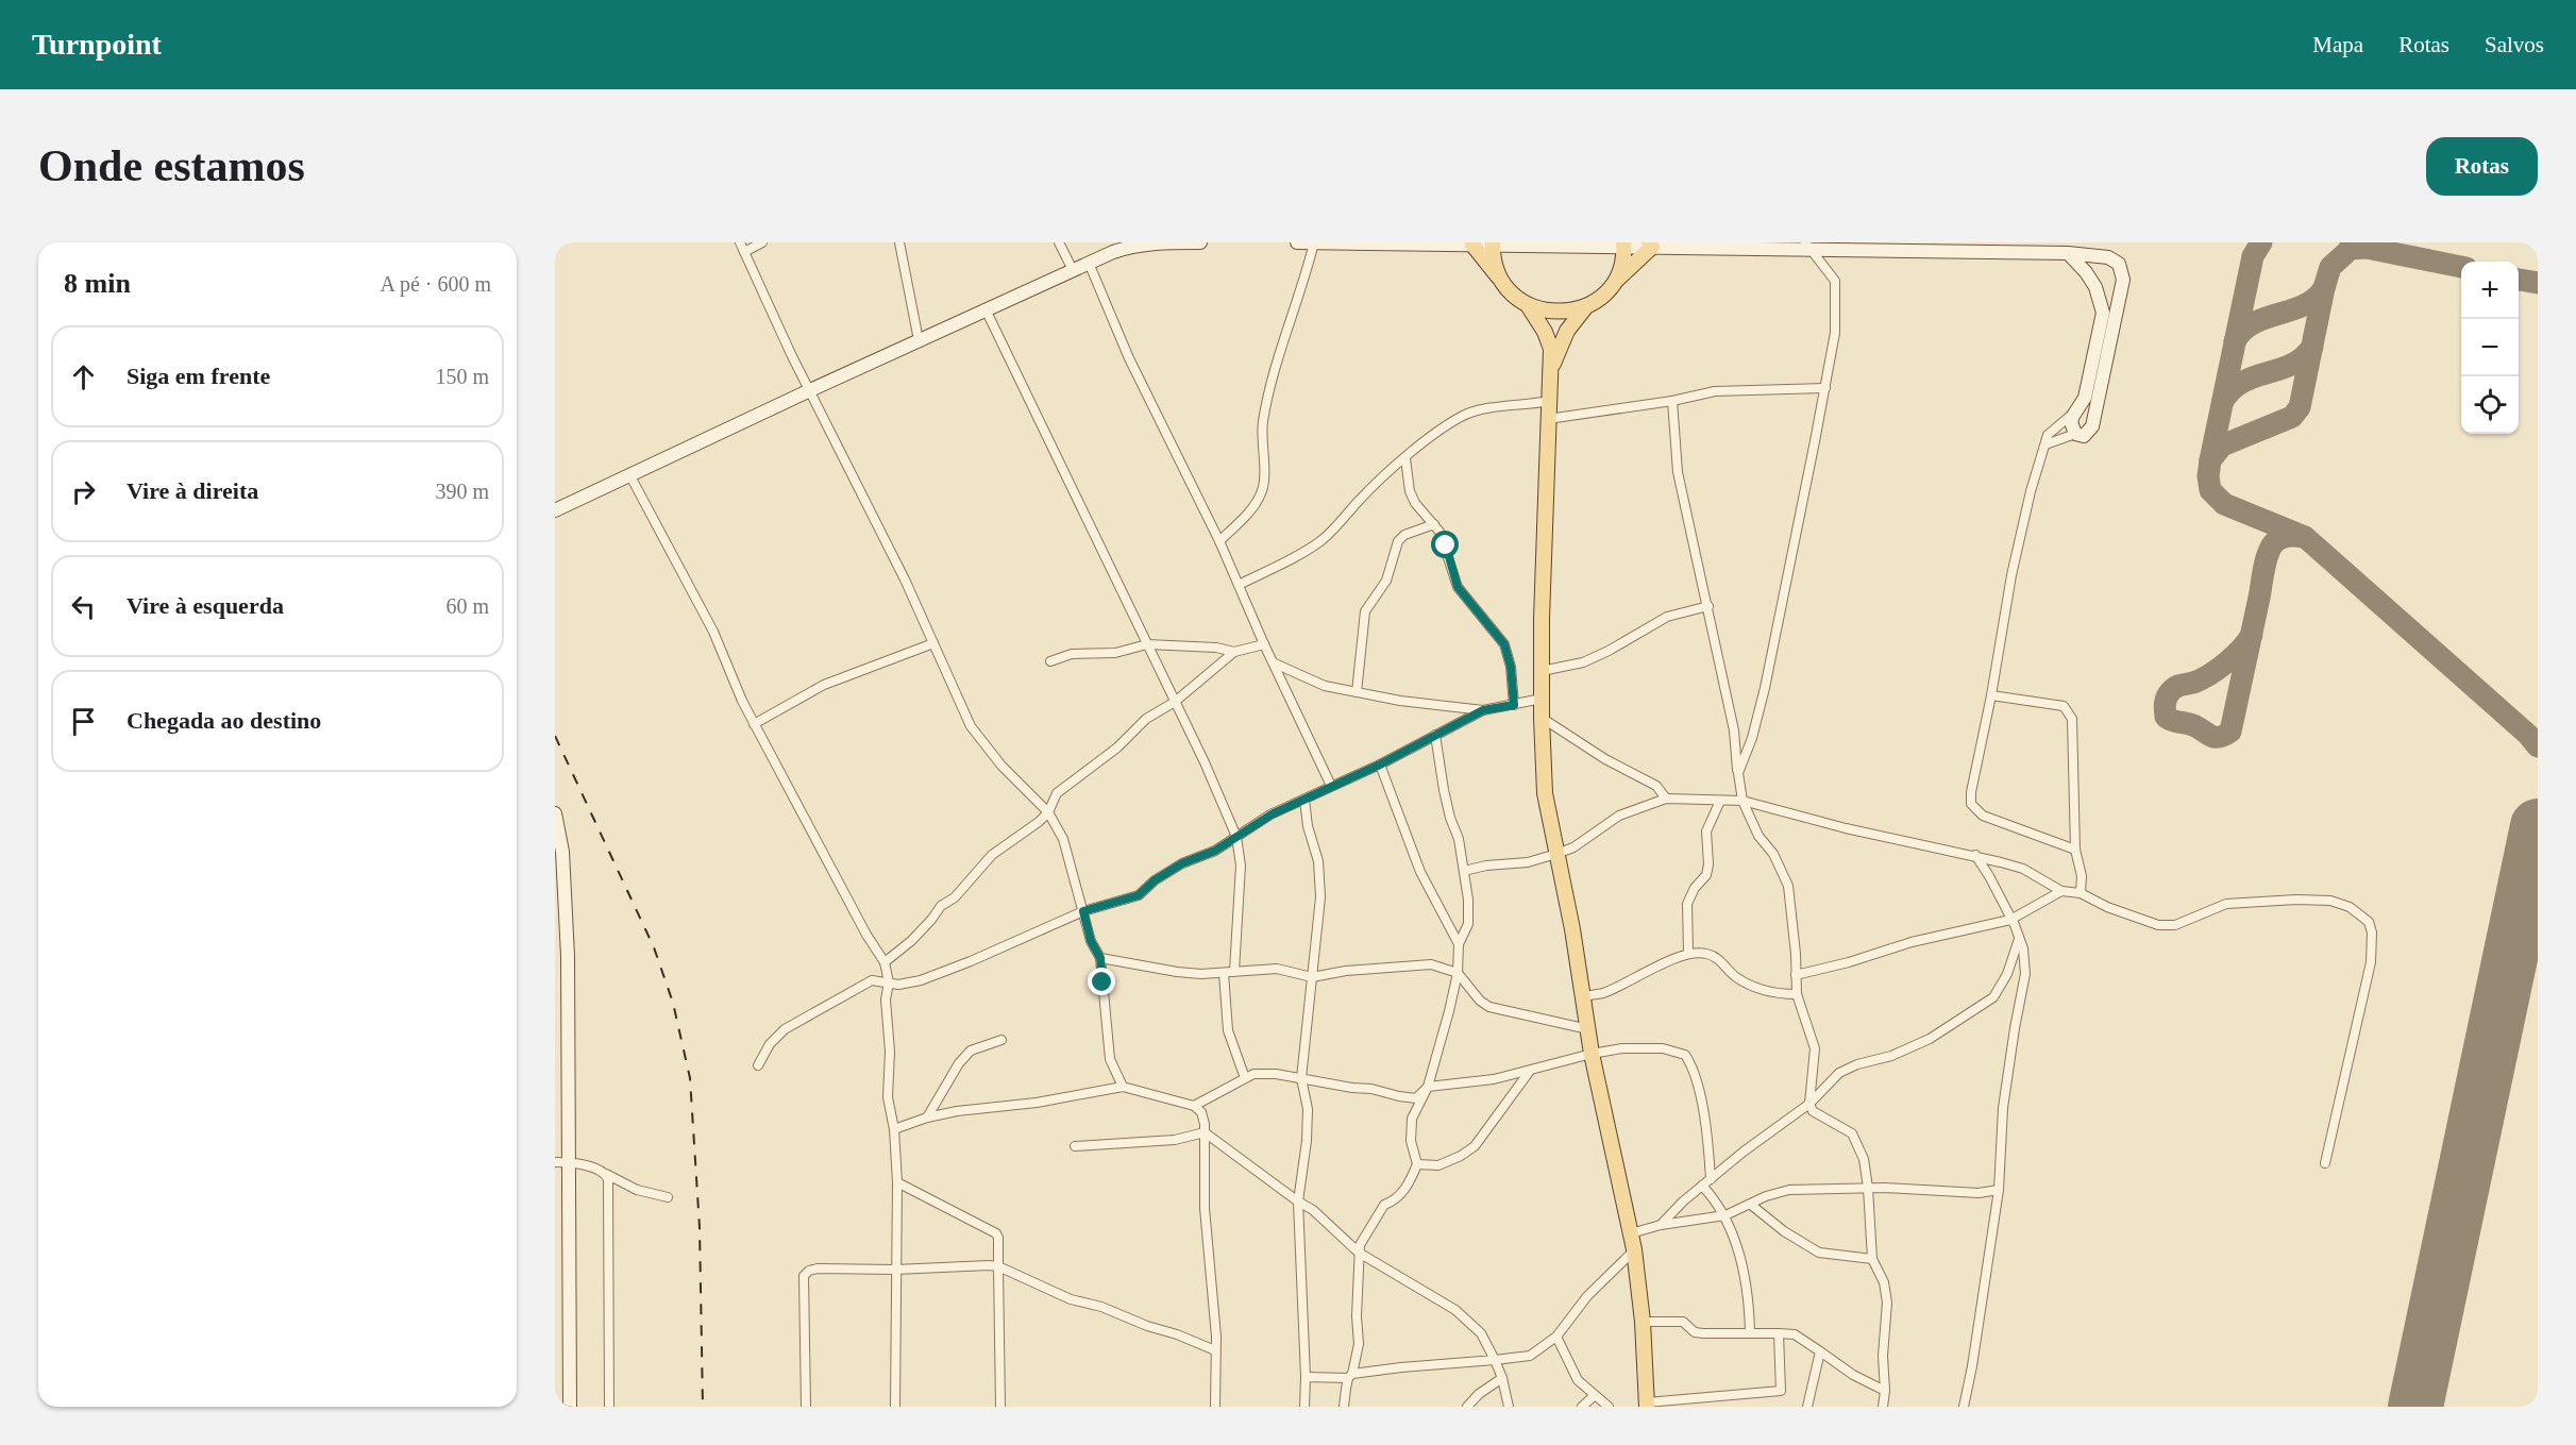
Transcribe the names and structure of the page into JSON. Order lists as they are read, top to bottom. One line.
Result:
{"page":{"header":"Turnpoint","nav":["Mapa","Rotas","Salvos"],"buttons":"Rotas","title":"Onde estamos","heading":["8 min","A pé · 600 m"],"map_buttons":["+","−"],"list":[["Siga em frente","150 m"],["Vire à direita","390 m"],["Vire à esquerda","60 m"],"Chegada ao destino"]}}
